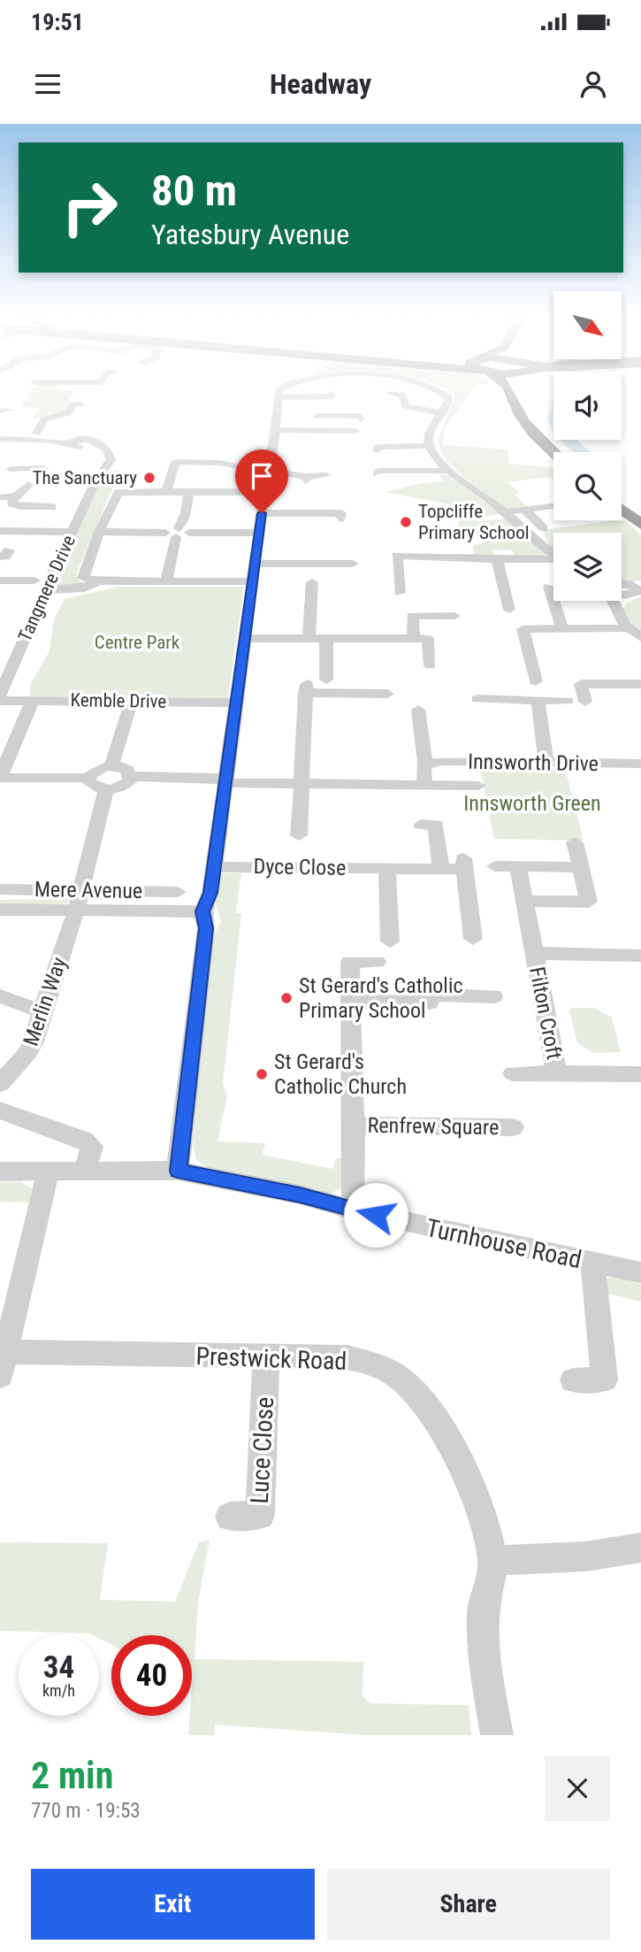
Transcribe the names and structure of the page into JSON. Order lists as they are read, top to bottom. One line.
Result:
{"streets":{"street":["Tangmere Drive","Kemble Drive","Innsworth Drive","Dyce Close","Mere Avenue","Merlin Way","Filton Croft","Renfrew Square","Turnhouse Road","Prestwick Road","Luce Close"]},"crossings":[["Mere Avenue","Merlin Way"],["Renfrew Square","Turnhouse Road"],["Prestwick Road","Luce Close"]],"parks":["Centre Park","Innsworth Green"],"places":["The Sanctuary","Topcliffe Primary School","St Gerard's Catholic Primary School","St Gerard's Catholic Church"],"north":"bottom right","page":{"status":"19:51","header":"Headway","turn":["80 m","Yatesbury Avenue"],"speed":"34 km/h","limit":"40","heading":["2 min","770 m · 19:53"],"buttons":["Exit","Share"]}}
